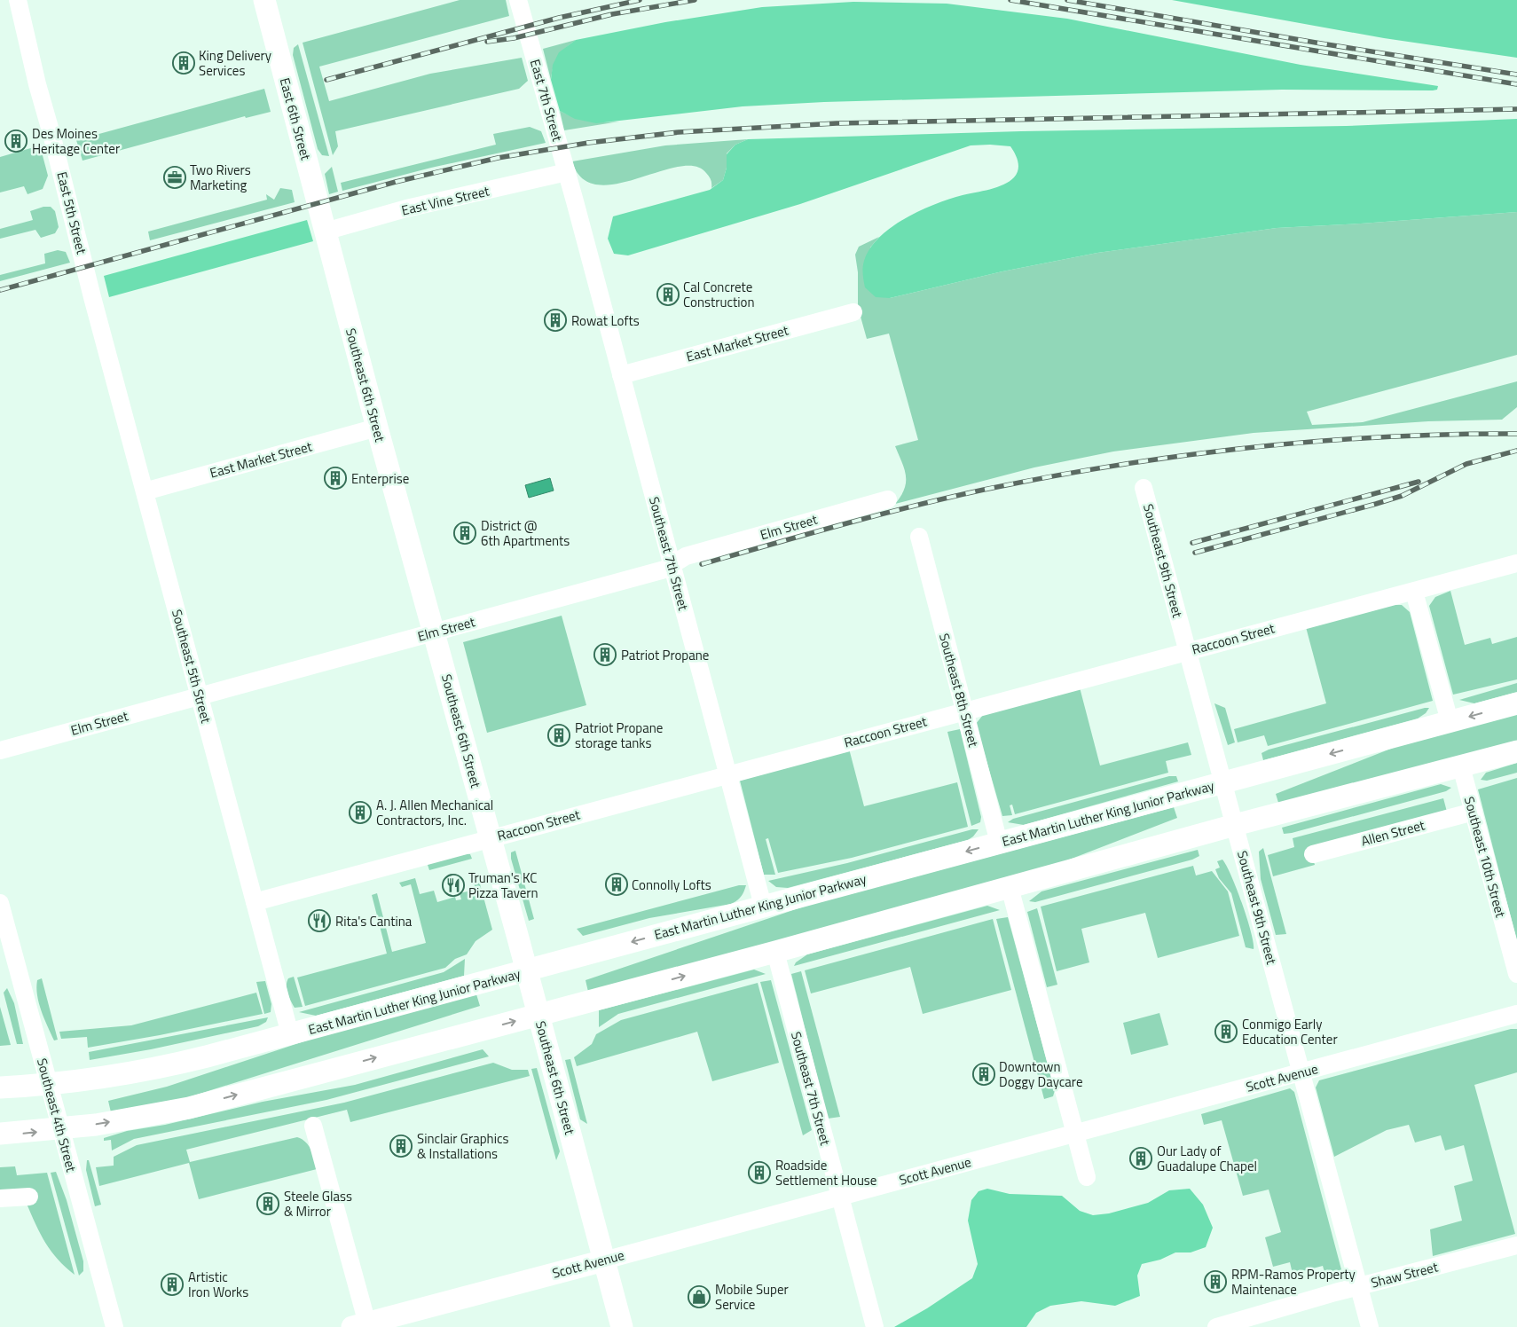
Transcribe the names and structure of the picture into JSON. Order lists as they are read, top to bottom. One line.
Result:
{"streets":{"main road":["East 6th Street","Southeast 6th Street","East Martin Luther King Junior Parkway","Scott Avenue"],"street":["East 7th Street","East Vine Street","East 5th Street","East Market Street","Elm Street","Southeast 7th Street","Southeast 9th Street","Raccoon Street","Southeast 5th Street","Southeast 8th Street","Allen Street","Southeast 10th Street","Southeast 4th Street","Shaw Street"]},"crossings":[["East 7th Street","East Vine Street"],["East 7th Street","Southeast 7th Street"],["East 6th Street","East Vine Street"],["East 6th Street","Southeast 6th Street"],["East Vine Street","Southeast 6th Street"],["East 5th Street","Southeast 5th Street"],["East Market Street","Southeast 6th Street"],["East Market Street","Southeast 7th Street"],["East Market Street","Southeast 5th Street"],["Southeast 6th Street","Elm Street"],["Southeast 6th Street","Raccoon Street"],["Southeast 6th Street","East Martin Luther King Junior Parkway"],["Southeast 6th Street","Scott Avenue"],["Elm Street","Southeast 7th Street"],["Elm Street","Southeast 5th Street"],["Southeast 7th Street","Raccoon Street"],["Southeast 7th Street","East Martin Luther King Junior Parkway"],["Southeast 7th Street","Scott Avenue"],["Southeast 9th Street","Raccoon Street"],["Southeast 9th Street","East Martin Luther King Junior Parkway"],["Southeast 9th Street","Scott Avenue"],["Southeast 9th Street","Shaw Street"],["Raccoon Street","Southeast 5th Street"],["Raccoon Street","Southeast 8th Street"],["Southeast 5th Street","East Martin Luther King Junior Parkway"],["Southeast 8th Street","East Martin Luther King Junior Parkway"],["East Martin Luther King Junior Parkway","Southeast 4th Street"],["Allen Street","Southeast 10th Street"]],"places":{"building":["King Delivery Services","Des Moines Heritage Center","Cal Concrete Construction","Rowat Lofts","Enterprise","District @ 6th Apartments","Patriot Propane","Patriot Propane storage tanks","A. J. Allen Mechanical Contractors, Inc.","Connolly Lofts","Conmigo Early Education Center","Downtown Doggy Daycare","Sinclair Graphics & Installations","Our Lady of Guadalupe Chapel","Roadside Settlement House","Steele Glass & Mirror","RPM-Ramos Property Maintenace","Artistic Iron Works"],"office":["Two Rivers Marketing"],"restaurant":["Truman's KC Pizza Tavern","Rita's Cantina"],"shop":["Mobile Super Service"]}}
